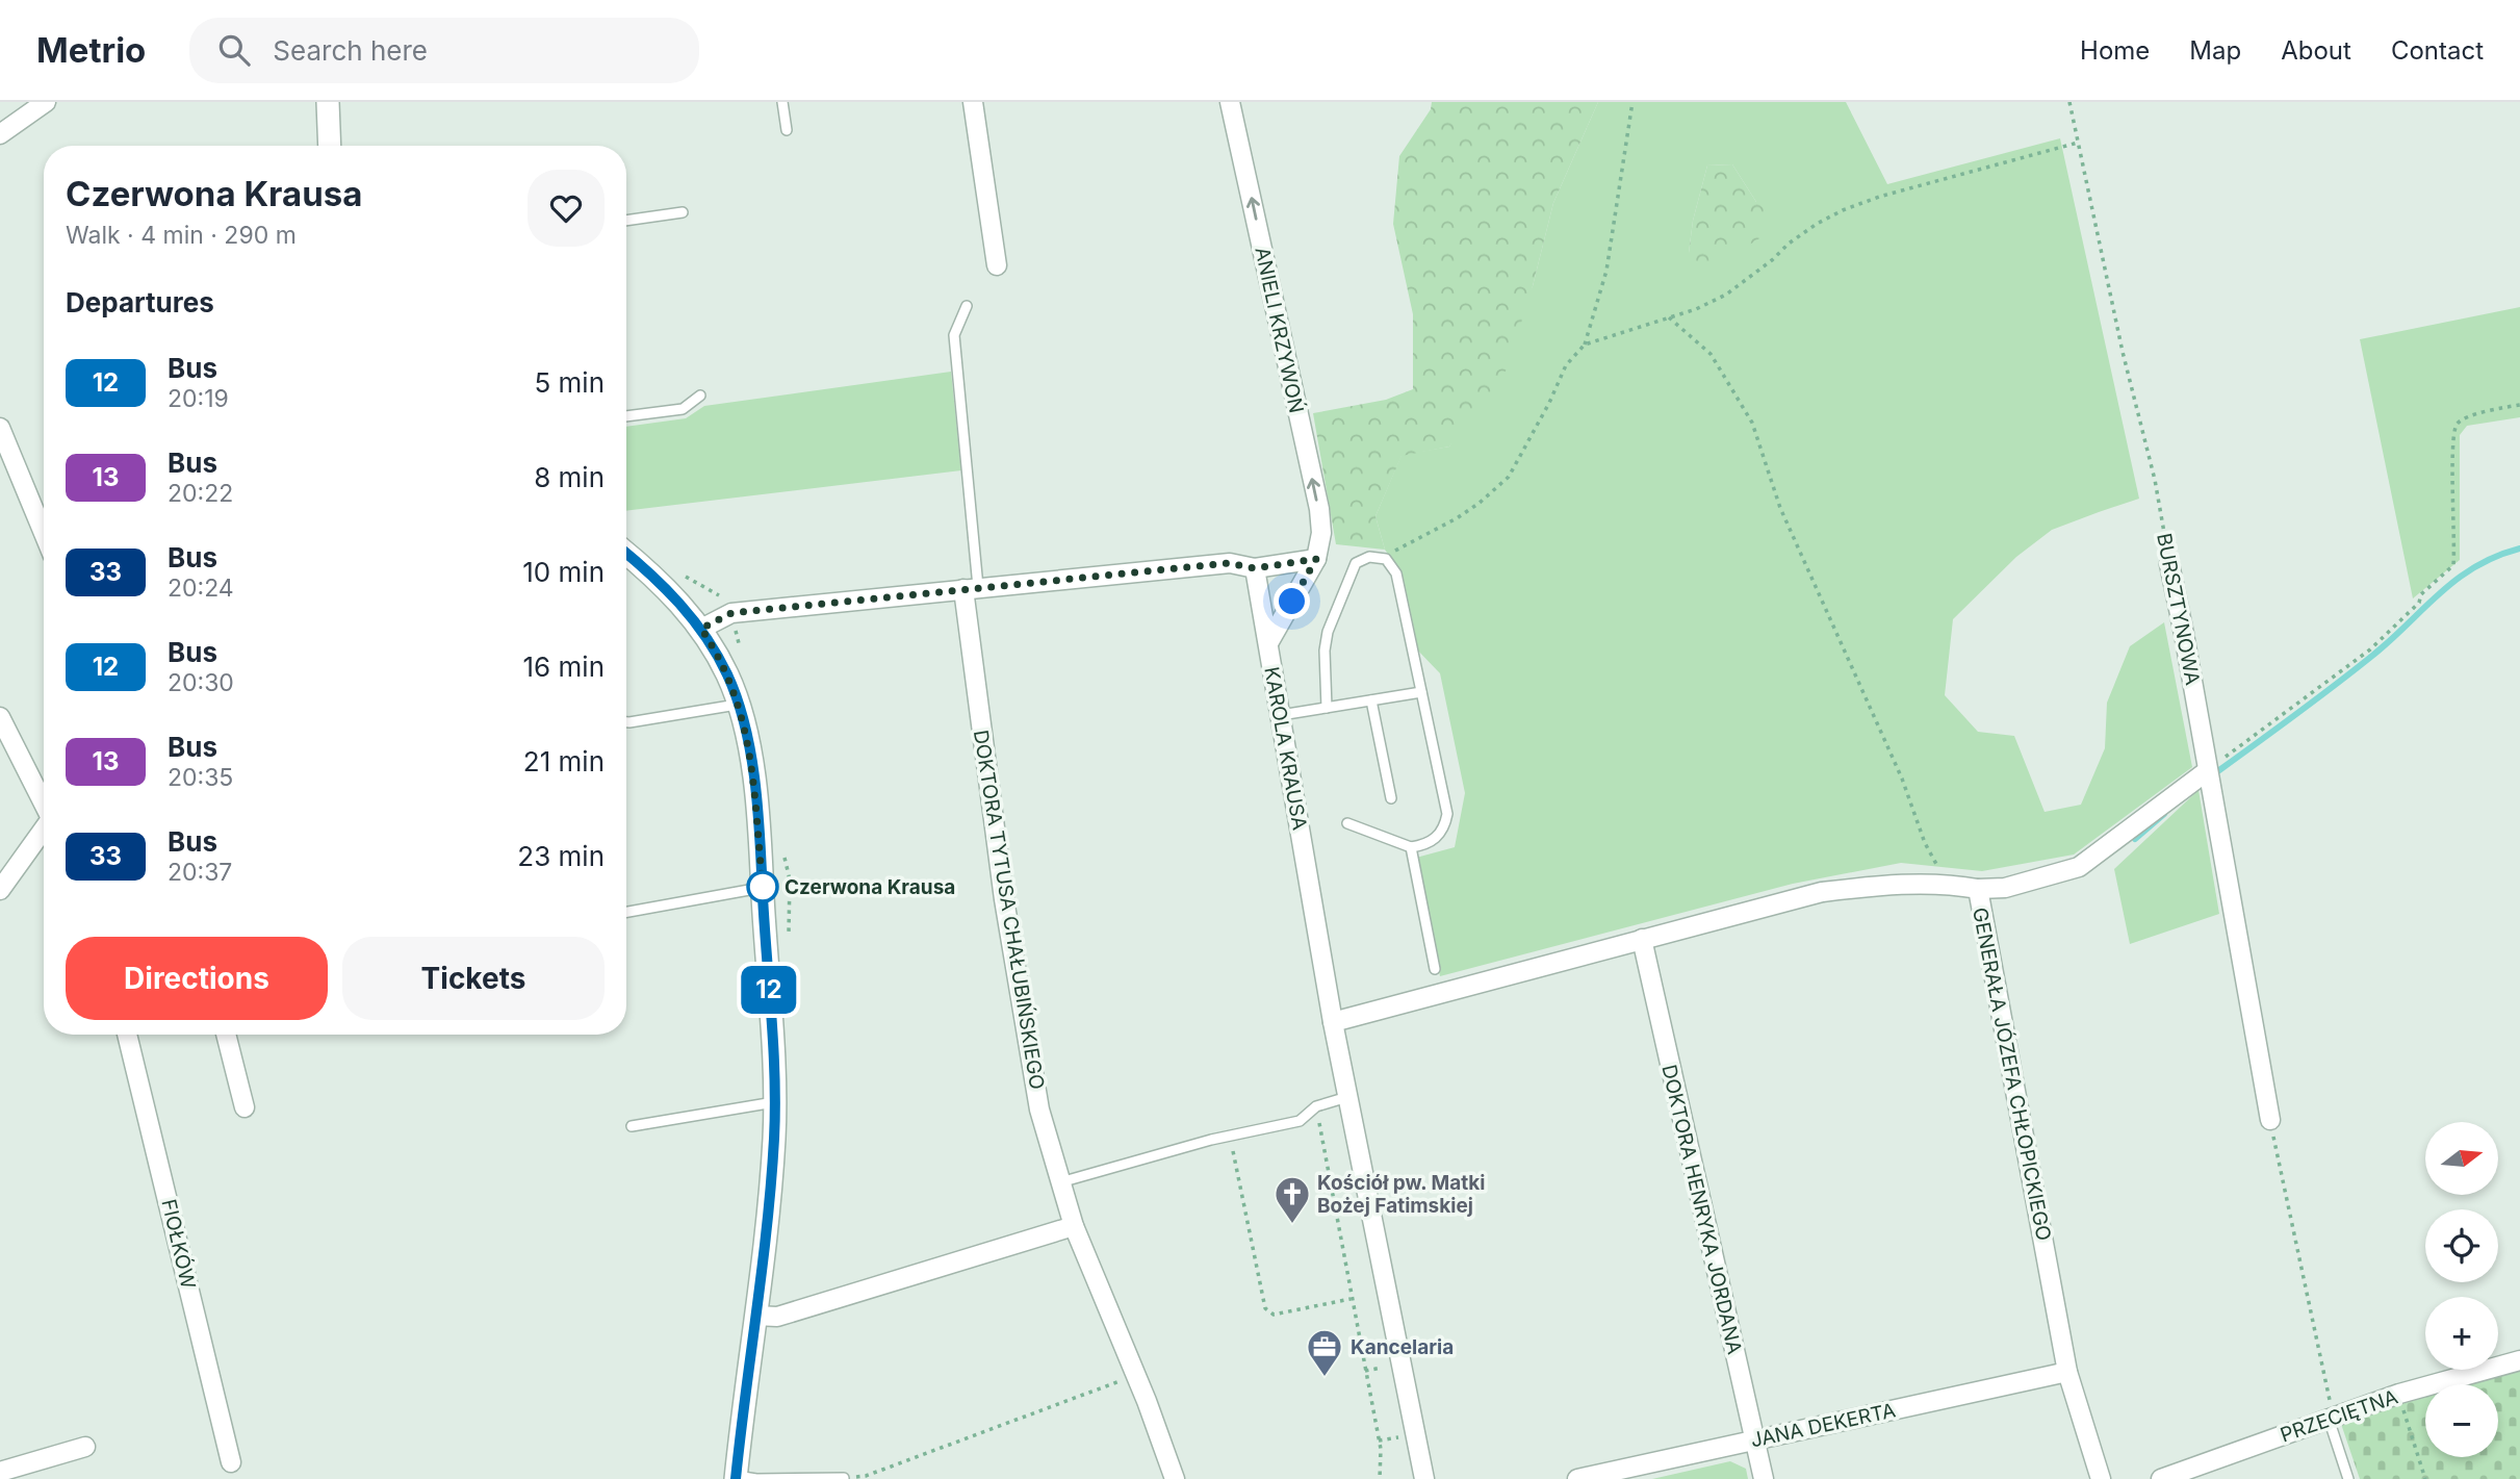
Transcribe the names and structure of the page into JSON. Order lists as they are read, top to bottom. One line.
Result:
{"streets":{"street":["ANIELI KRZYWOŃ","BURSZTYNOWA","KAROLA KRAUSA","DOKTORA TYTUSA CHAŁUBIŃSKIEGO","GENERAŁA JÓZEFA CHŁOPICKIEGO","DOKTORA HENRYKA JORDANA","FIOŁKÓW","PRZECIĘTNA","JANA DEKERTA"]},"crossings":[["ANIELI KRZYWOŃ","KAROLA KRAUSA"],["KAROLA KRAUSA","GENERAŁA JÓZEFA CHŁOPICKIEGO"],["GENERAŁA JÓZEFA CHŁOPICKIEGO","DOKTORA HENRYKA JORDANA"],["GENERAŁA JÓZEFA CHŁOPICKIEGO","JANA DEKERTA"],["DOKTORA HENRYKA JORDANA","JANA DEKERTA"]],"one_way":["ANIELI KRZYWOŃ"],"places":{"other":["Czerwona Krausa"],"church":["Kościół pw. Matki Bożej Fatimskiej"],"office":["Kancelaria"]},"lines":["bus line 12"],"north":"right","page":{"header":"Metrio","search":"Search here","nav":["Home","Map","About","Contact"],"on_map":"12","heading":[["Czerwona Krausa","Walk · 4 min · 290 m"],"Departures"],"list":[{"mark":"12","name":"Bus","note":"20:19","value":"5 min"},{"mark":"13","name":"Bus","note":"20:22","value":"8 min"},{"mark":"33","name":"Bus","note":"20:24","value":"10 min"},{"mark":"12","name":"Bus","note":"20:30","value":"16 min"},{"mark":"13","name":"Bus","note":"20:35","value":"21 min"},{"mark":"33","name":"Bus","note":"20:37","value":"23 min"}],"buttons":["Directions","Tickets"],"map_buttons":["+","−"]}}
